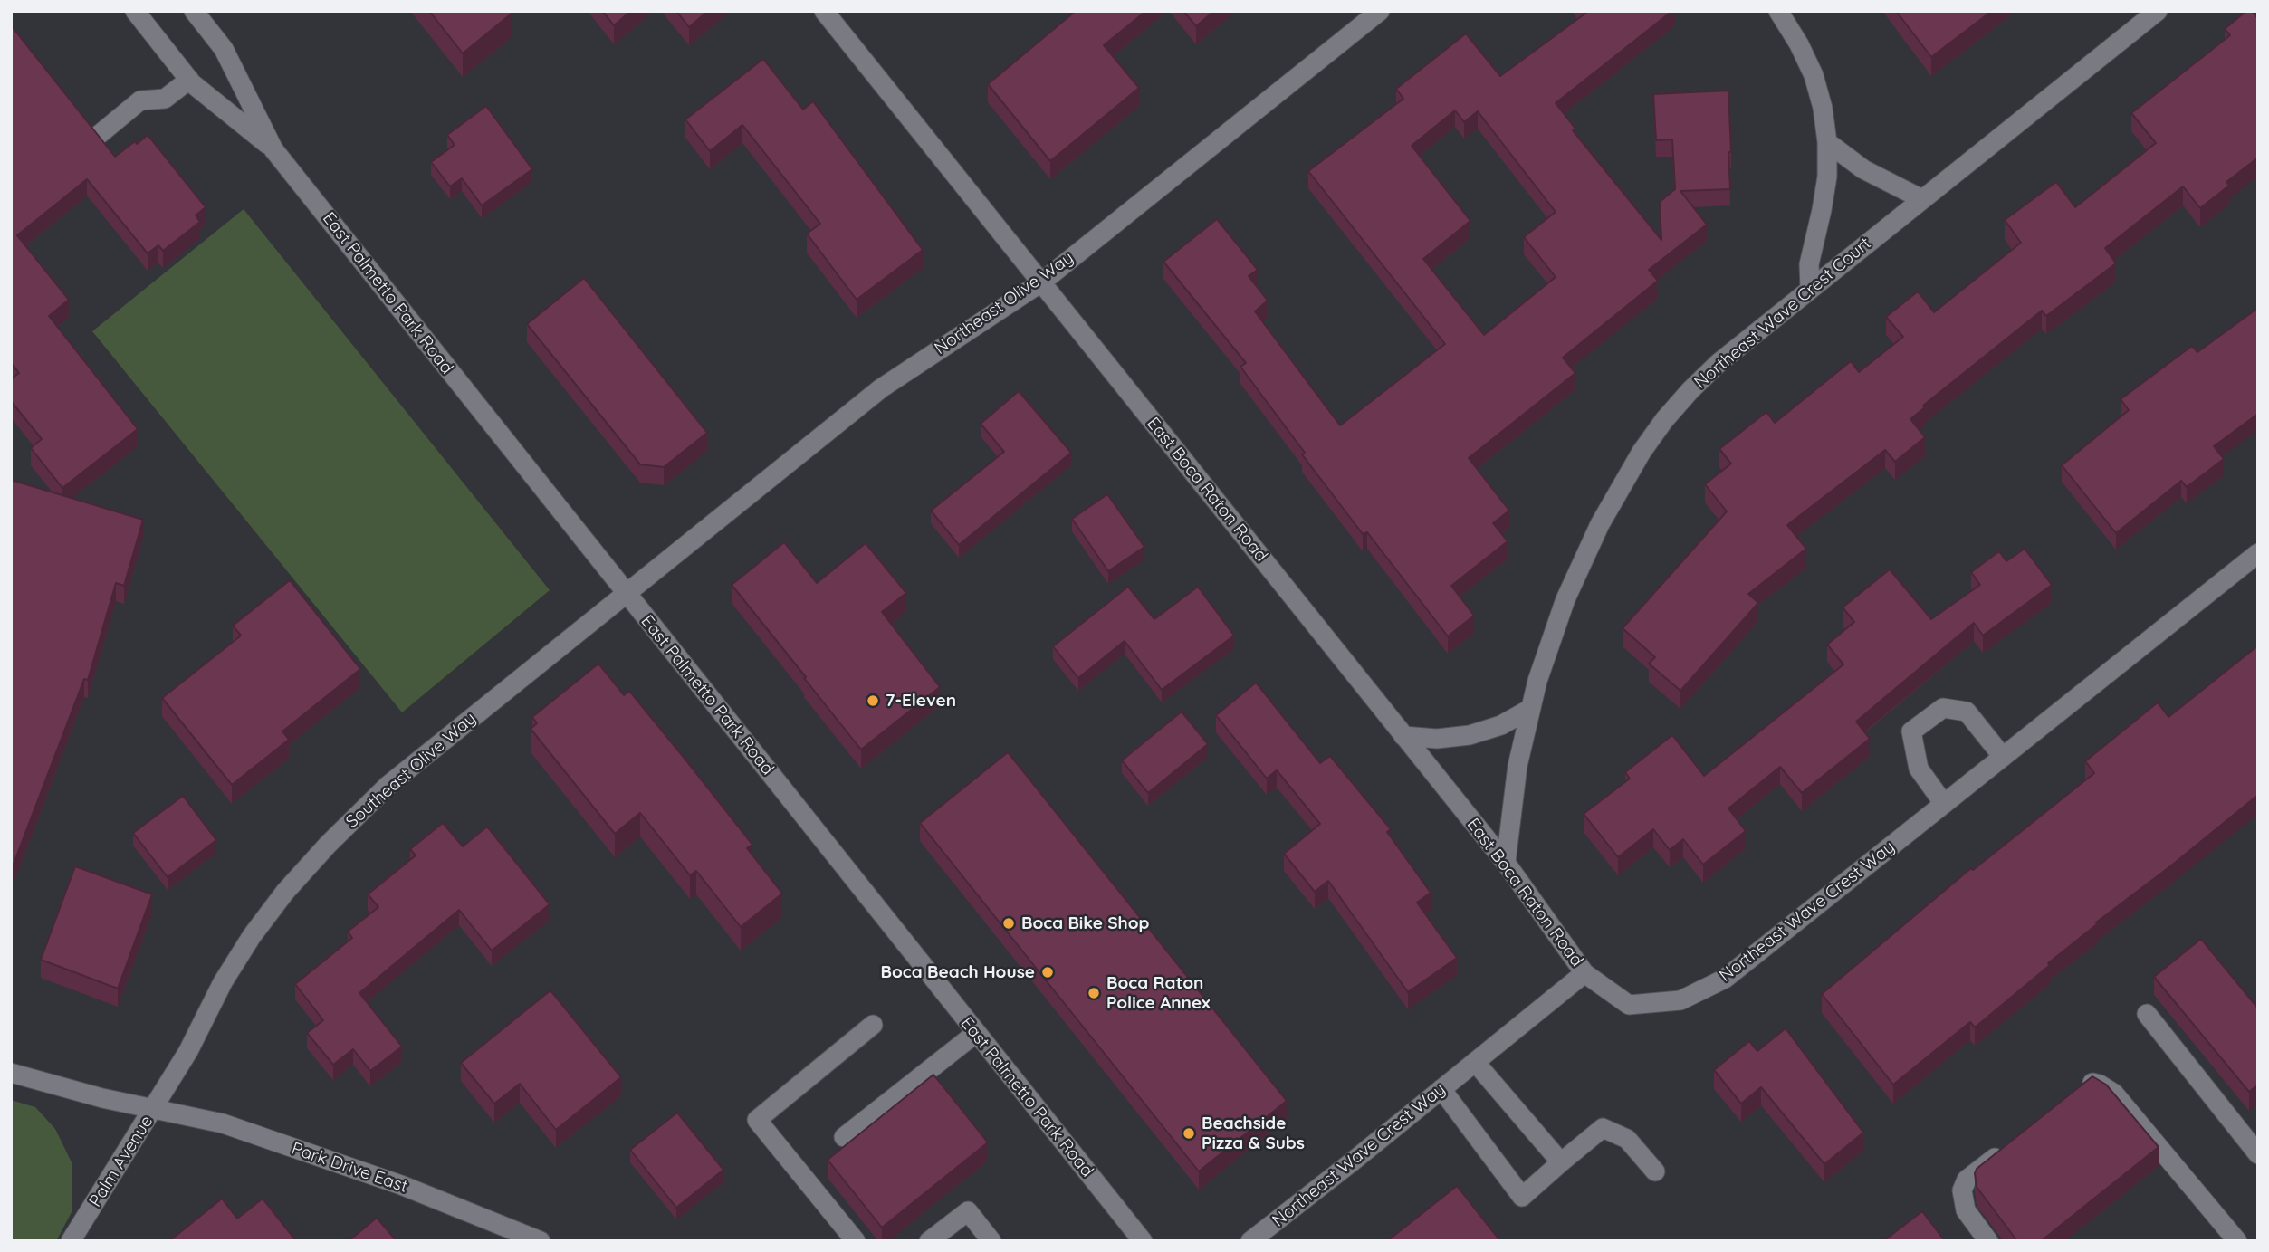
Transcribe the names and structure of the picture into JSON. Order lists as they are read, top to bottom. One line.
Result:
{"streets":{"street":["East Palmetto Park Road","Northeast Olive Way","Northeast Wave Crest Court","East Boca Raton Road","Southeast Olive Way","Northeast Wave Crest Way","Palm Avenue","Park Drive East"]},"crossings":[["East Palmetto Park Road","Northeast Olive Way"],["East Palmetto Park Road","Southeast Olive Way"],["Northeast Olive Way","East Boca Raton Road"],["Northeast Olive Way","Southeast Olive Way"],["Northeast Wave Crest Court","East Boca Raton Road"],["East Boca Raton Road","Northeast Wave Crest Way"],["Southeast Olive Way","Palm Avenue"],["Southeast Olive Way","Park Drive East"],["Palm Avenue","Park Drive East"]],"places":["7-Eleven","Boca Bike Shop","Boca Beach House","Boca Raton Police Annex","Beachside Pizza & Subs"]}
